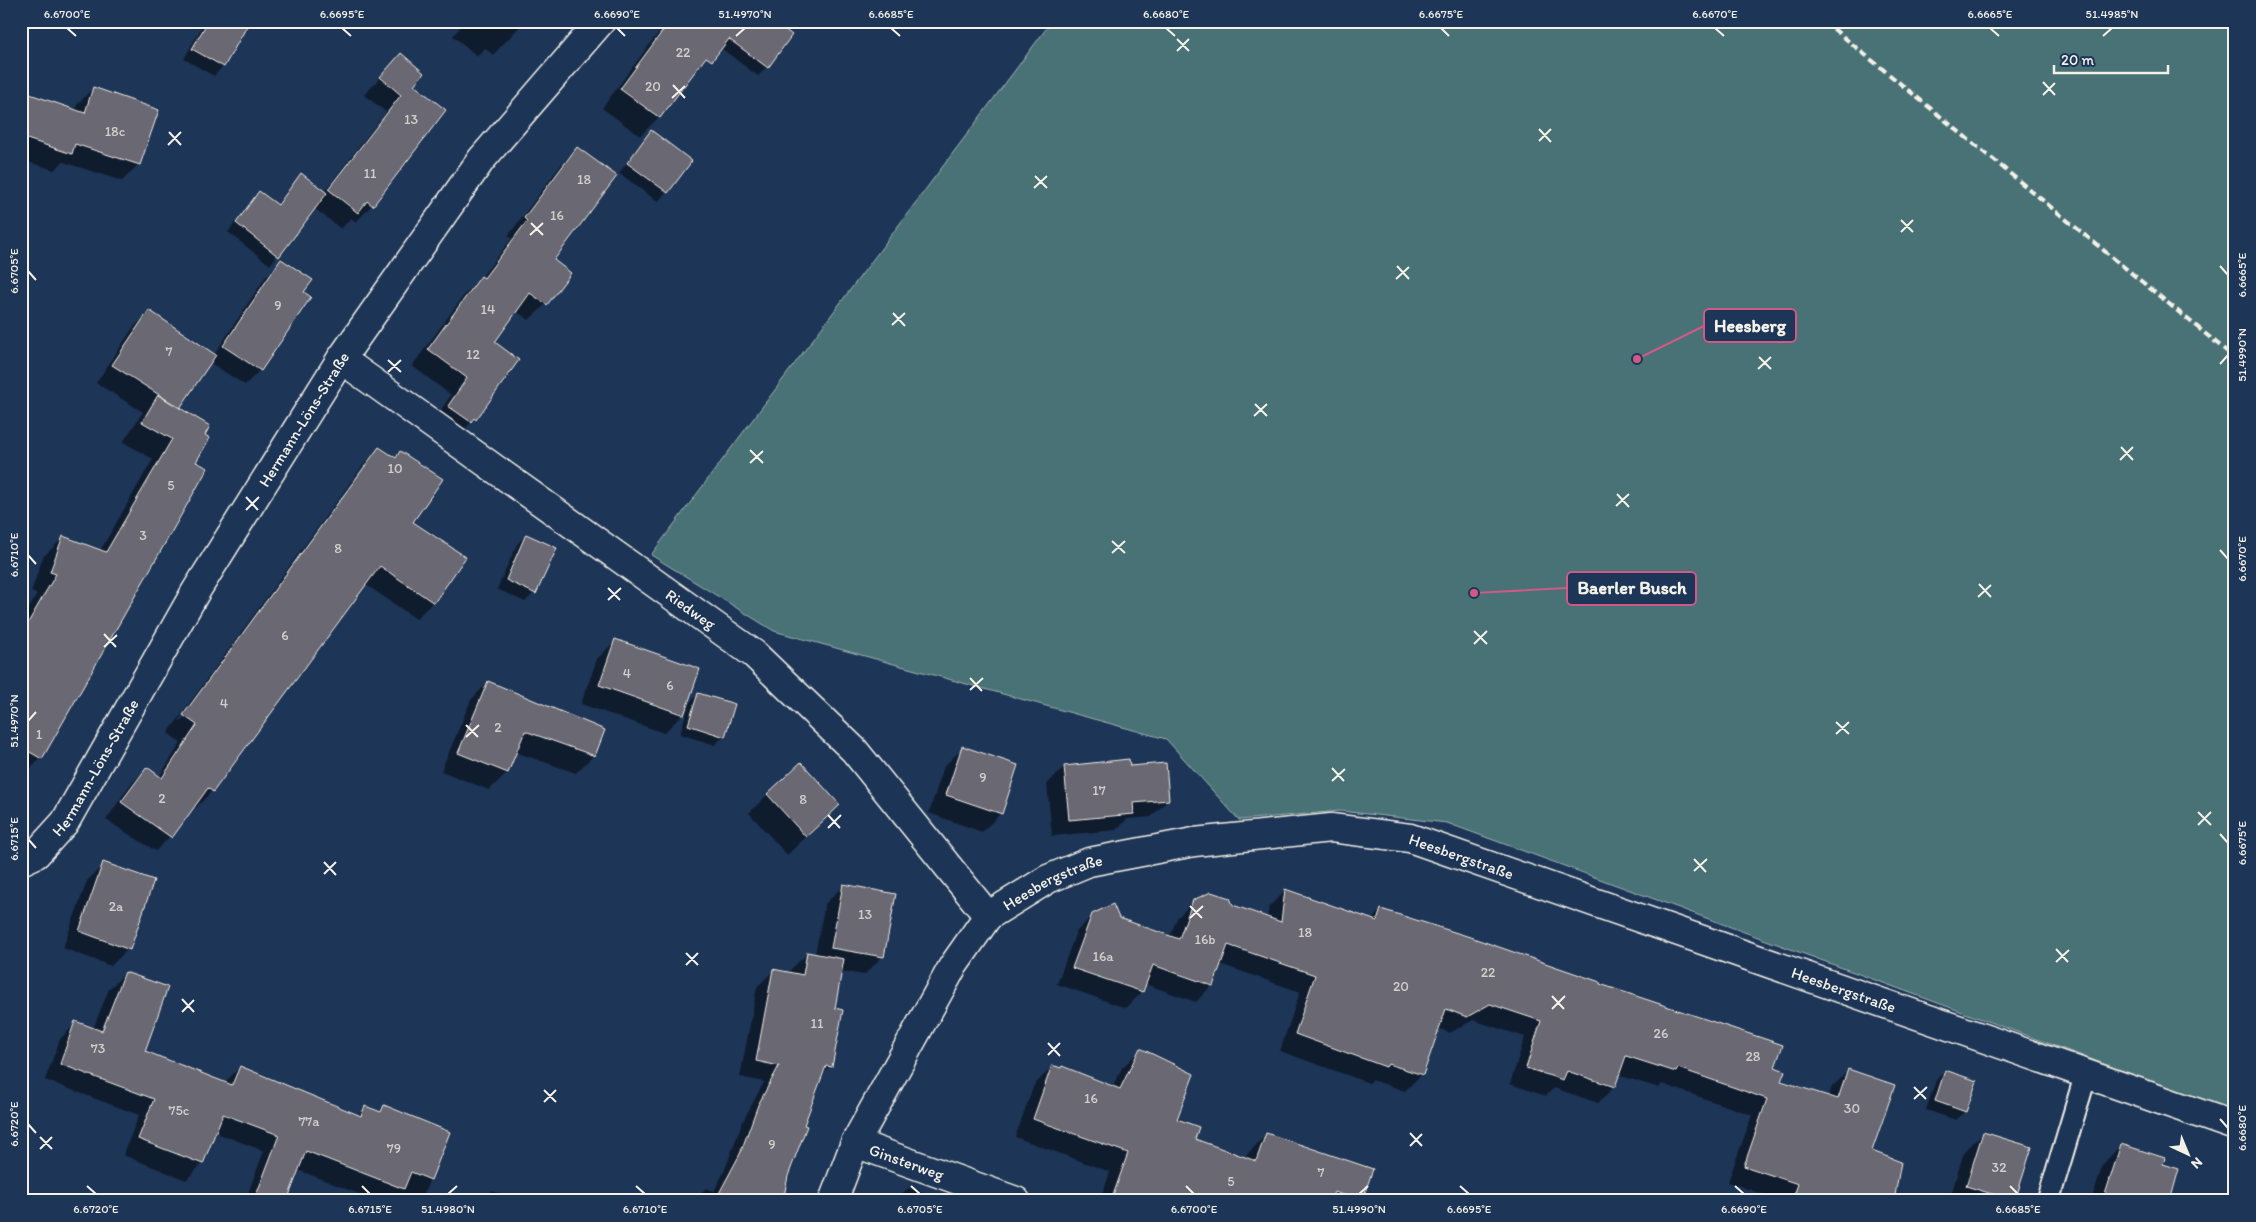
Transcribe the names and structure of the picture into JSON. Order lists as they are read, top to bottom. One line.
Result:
{"streets":{"street":["Hermann-Löns-Straße","Riedweg","Heesbergstraße","Ginsterweg"]},"crossings":[["Hermann-Löns-Straße","Riedweg"],["Riedweg","Heesbergstraße"],["Heesbergstraße","Ginsterweg"]],"places":["Heesberg","Baerler Busch"],"house_numbers":["22","20","13","18c","11","18","16","9","14","7","12","10","5","3","8","6","4","6","4","2","1","9","17","2","8","2a","13","18","16b","16a","22","20","11","26","73","28","16","30","75c","77a","9","79","32","7","5"],"scale_bar":"20 m","north":"bottom right","coordinates":["6.6700°E","6.6695°E","6.6690°E","51.4970°N","6.6685°E","6.6680°E","6.6675°E","6.6670°E","6.6665°E","51.4985°N","6.6705°E","51.4990°N","6.6710°E","6.6715°E","6.6720°E","51.4980°N"]}
